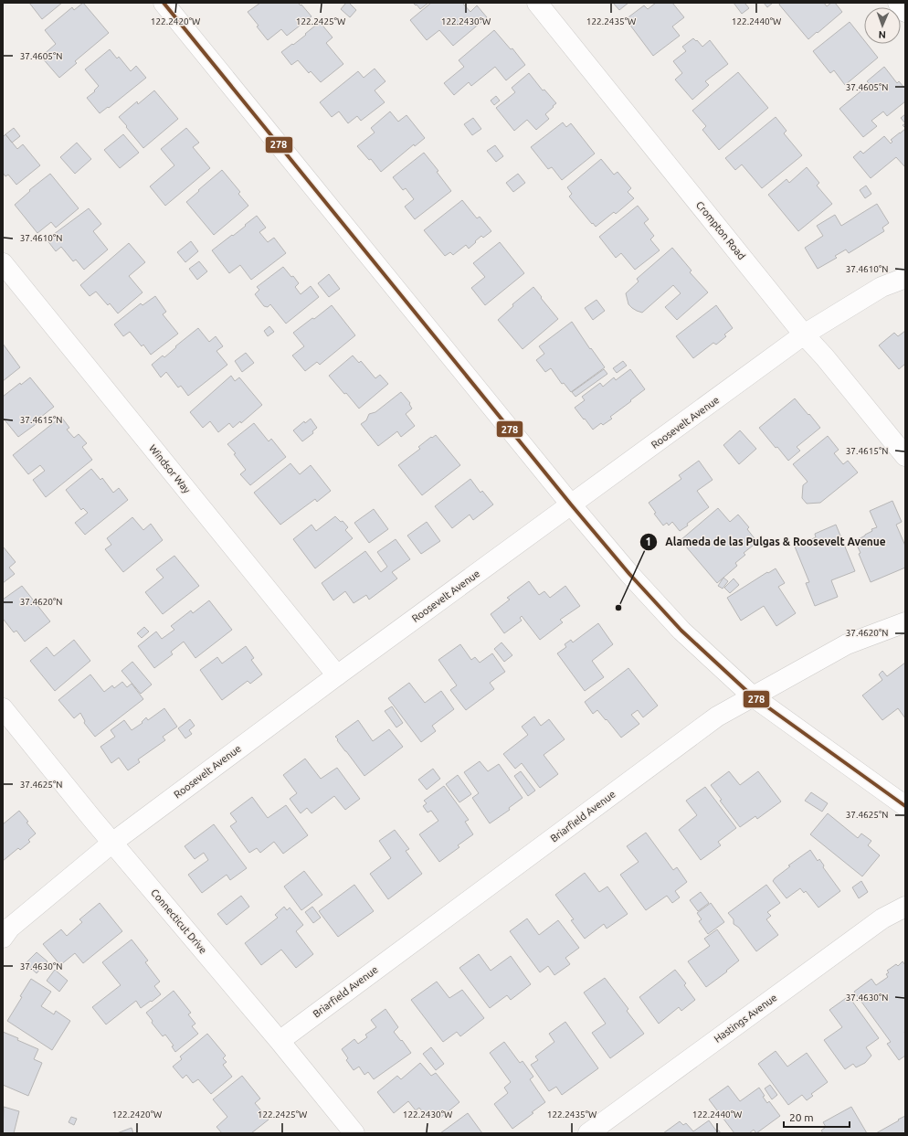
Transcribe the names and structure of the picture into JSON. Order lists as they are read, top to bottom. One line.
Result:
{"streets":{"street":["Crompton Road","Roosevelt Avenue","Windsor Way","Briarfield Avenue","Connecticut Drive","Hastings Avenue"]},"crossings":[["Crompton Road","Roosevelt Avenue"],["Roosevelt Avenue","Windsor Way"],["Roosevelt Avenue","Connecticut Drive"],["Briarfield Avenue","Connecticut Drive"]],"places":["Alameda de las Pulgas & Roosevelt Avenue"],"lines":["transit line 278"],"scale_bar":"20 m","north":"bottom","coordinates":["122.2420°W","122.2425°W","122.2430°W","122.2435°W","122.2440°W","37.4605°N","37.4610°N","37.4615°N","37.4620°N","37.4625°N","37.4630°N"]}
